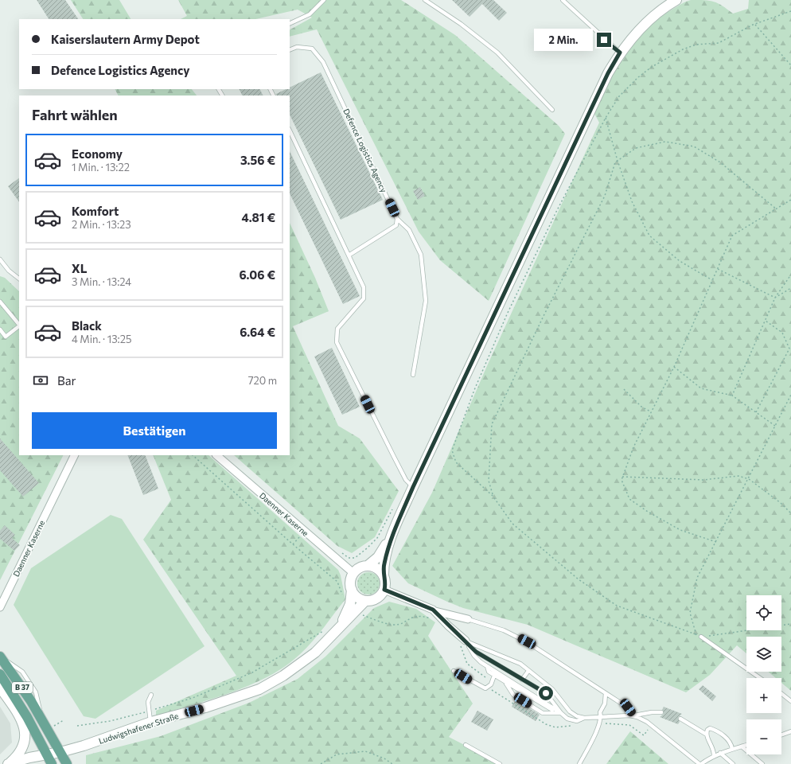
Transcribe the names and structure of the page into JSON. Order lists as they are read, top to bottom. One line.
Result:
{"streets":{"main road":["B 37"],"street":["Daenner Kaserne","Ludwigshafener Straße"],"lane":["Defence Logistics Agency"]},"crossings":[["Daenner Kaserne","Ludwigshafener Straße"],["B 37","Ludwigshafener Straße"]],"page":{"banner":["Kaiserslautern Army Depot","Defence Logistics Agency"],"bubble":"2 Min.","heading":"Fahrt wählen","list":[{"name":"Economy","note":"1 Min. · 13:22","value":"3.56 €"},{"name":"Komfort","note":"2 Min. · 13:23","value":"4.81 €"},{"name":"XL","note":"3 Min. · 13:24","value":"6.06 €"},{"name":"Black","note":"4 Min. · 13:25","value":"6.64 €"}],"pay":["Bar","720 m"],"buttons":"Bestätigen","map_buttons":["+","−"]}}
